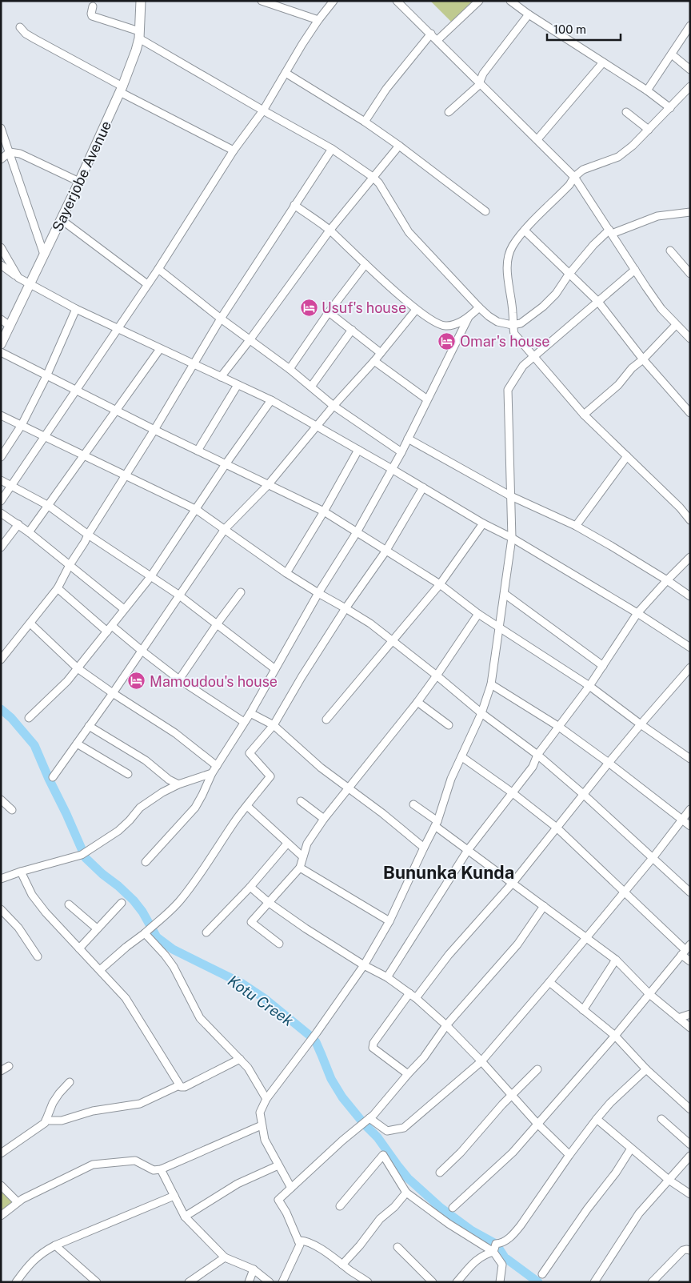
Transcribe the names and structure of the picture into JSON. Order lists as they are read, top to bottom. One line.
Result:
{"streets":{"main road":["Sayerjobe Avenue"]},"districts":["Bununka Kunda"],"water":["Kotu Creek"],"places":{"hotel":["Usuf's house","Omar's house","Mamoudou's house"]},"scale_bar":"100 m"}
